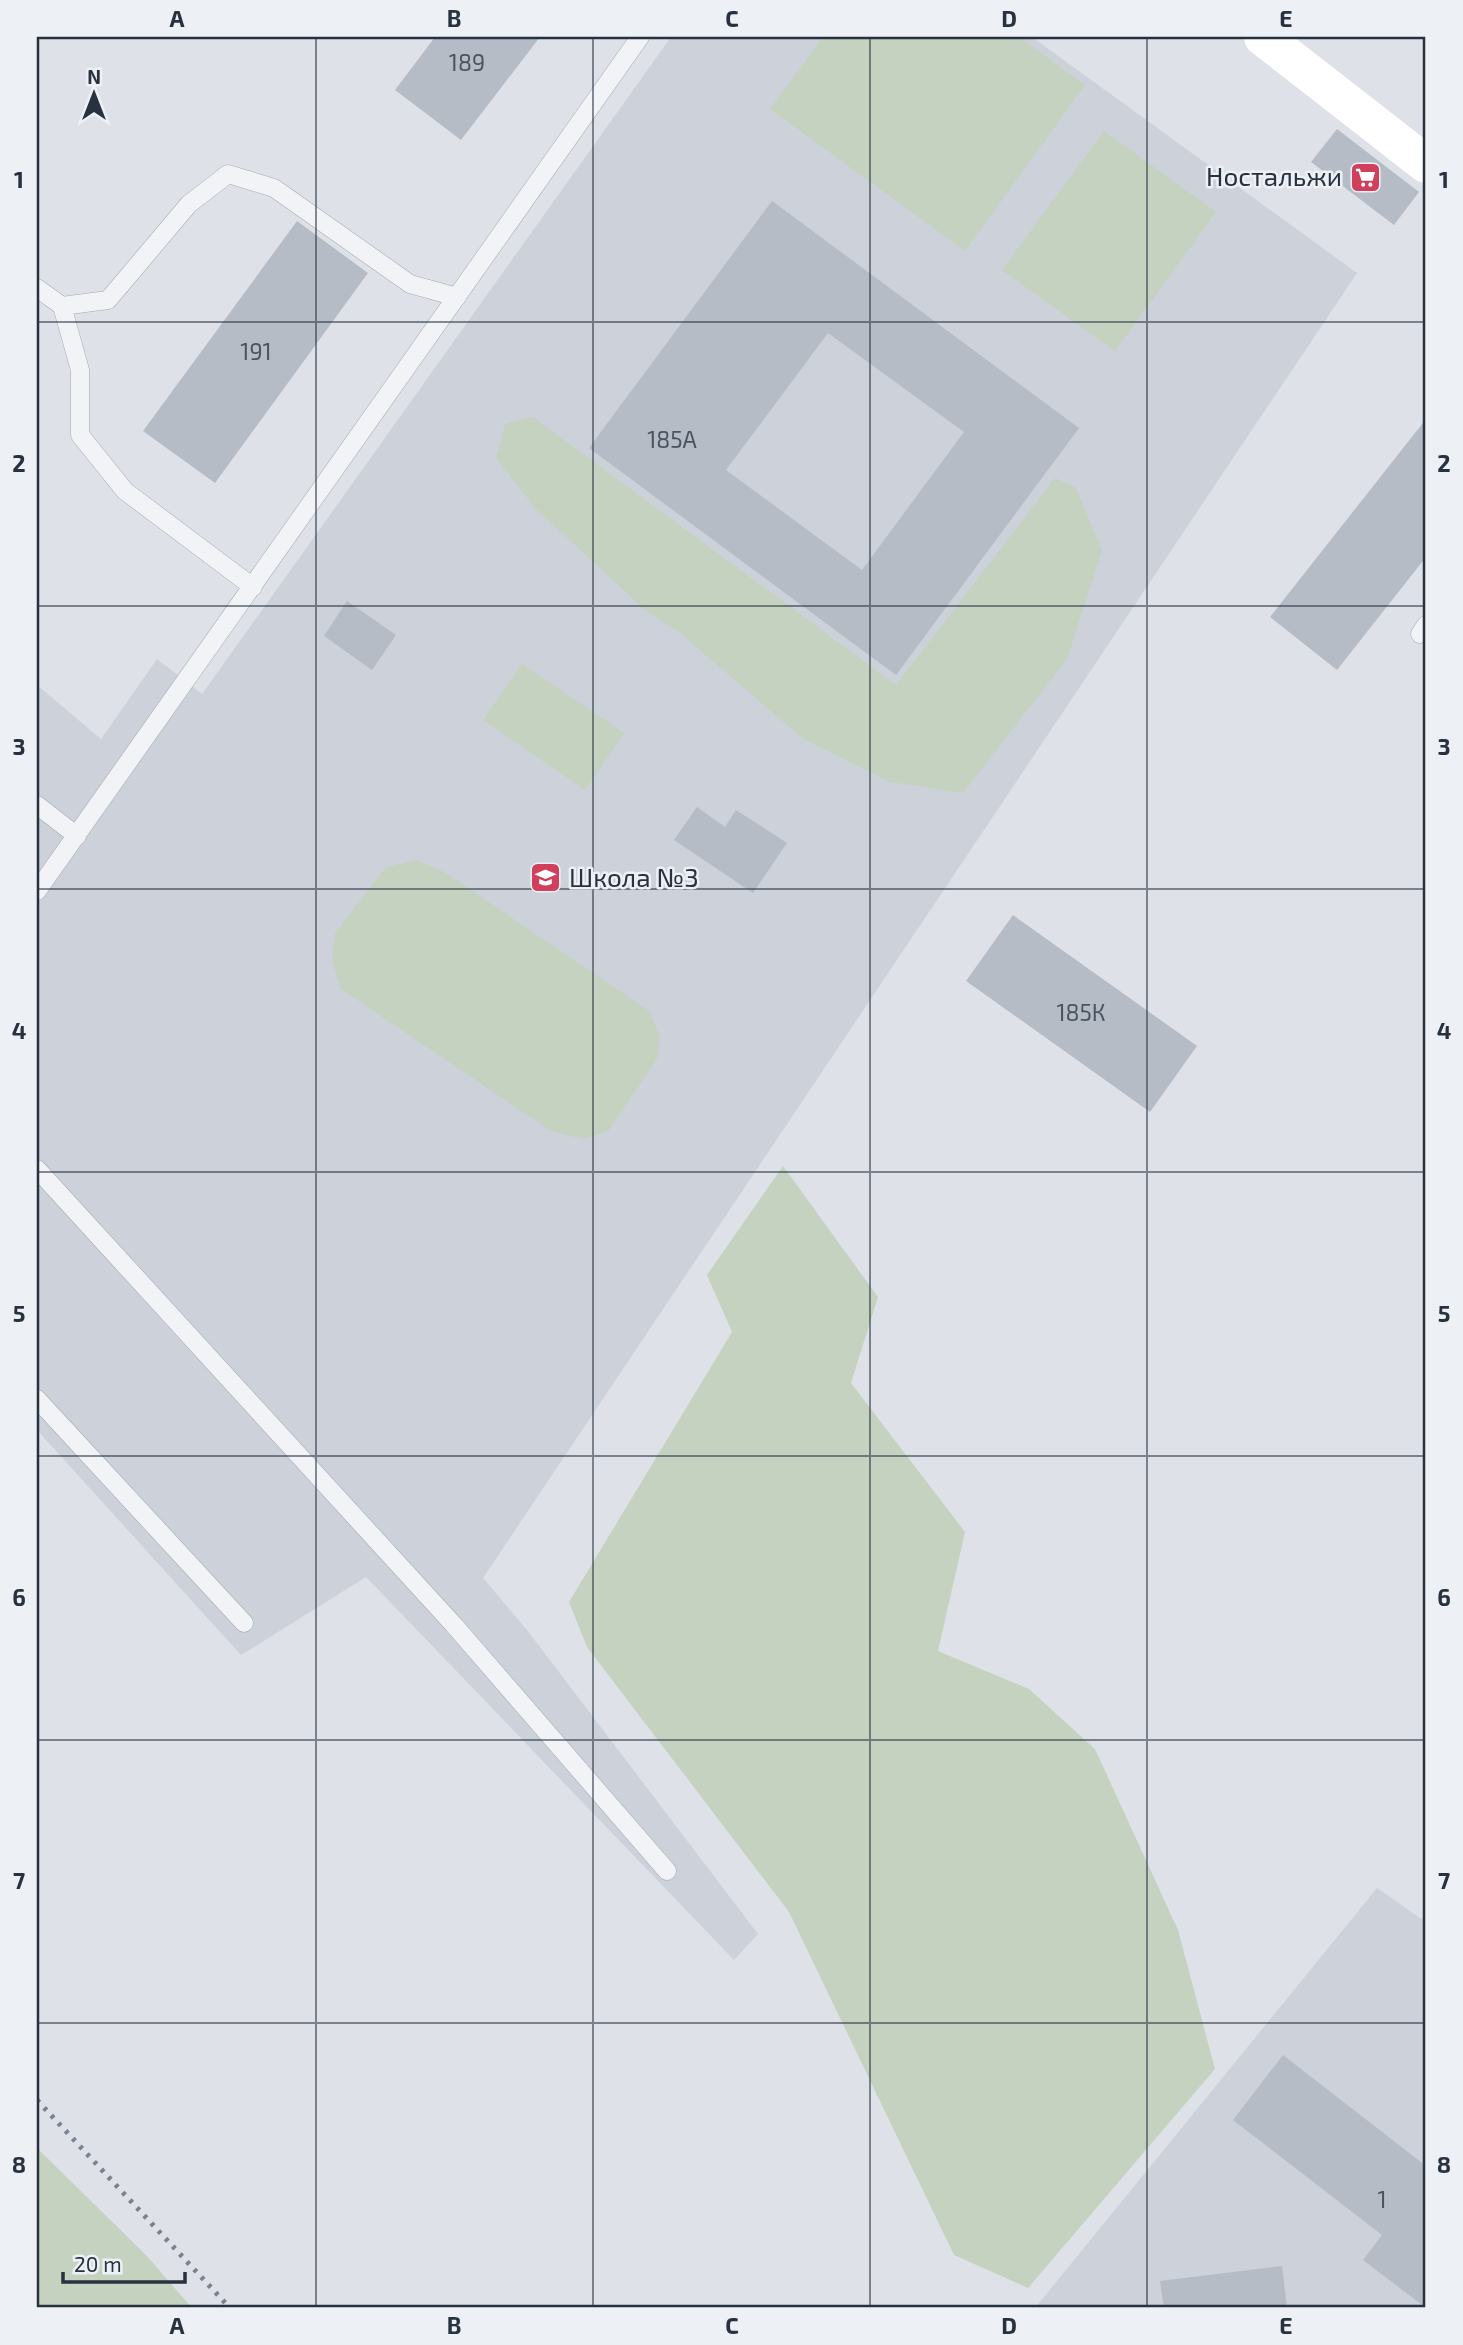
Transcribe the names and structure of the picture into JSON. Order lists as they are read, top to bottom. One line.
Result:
{"places":{"supermarket":["Ностальжи"],"school or university":["Школа №3"]},"house_numbers":["189","191","185А","185К","1"],"scale_bar":"20 m","north":"top","grid":{"columns":["A","B","C","D","E"],"rows":["1","2","3","4","5","6","7","8"]}}
